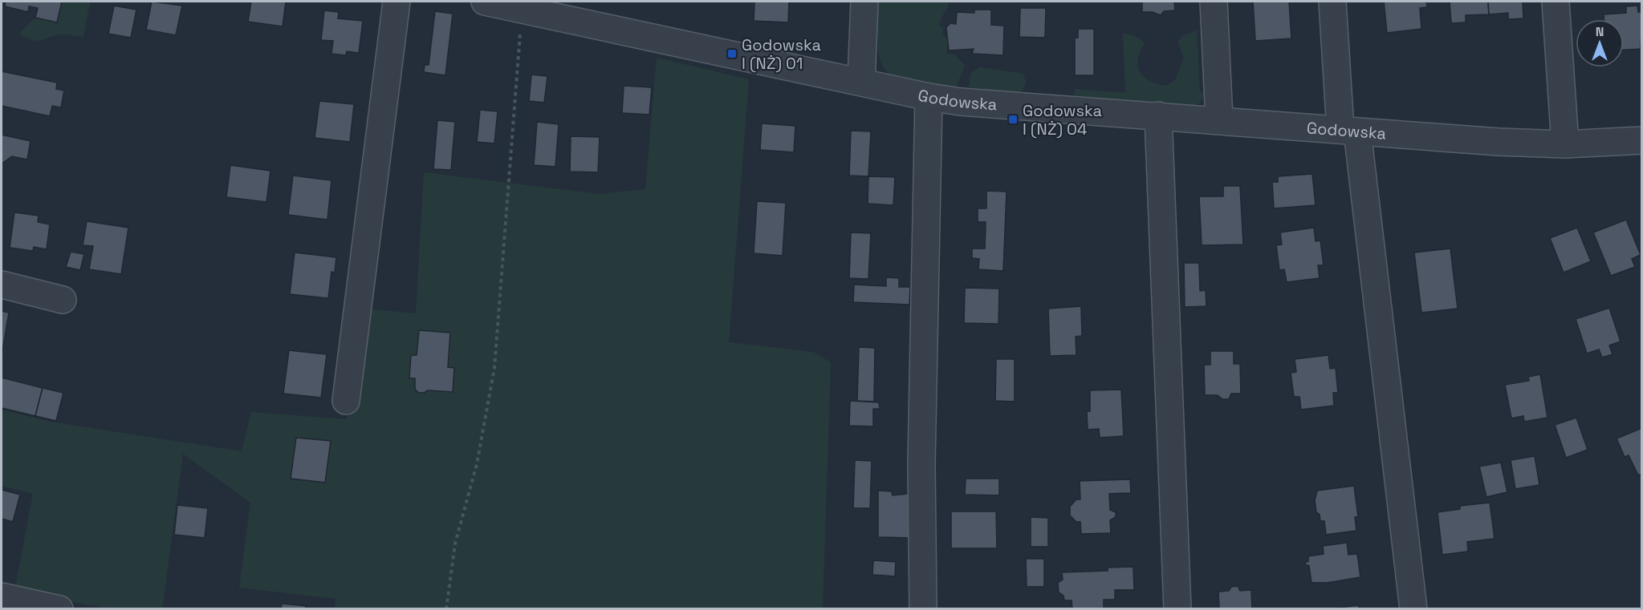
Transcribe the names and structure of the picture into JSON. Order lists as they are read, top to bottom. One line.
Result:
{"streets":{"street":["Godowska"]},"places":{"transit":["Godowska I (NŻ) 01","Godowska I (NŻ) 04"]},"north":"top"}
